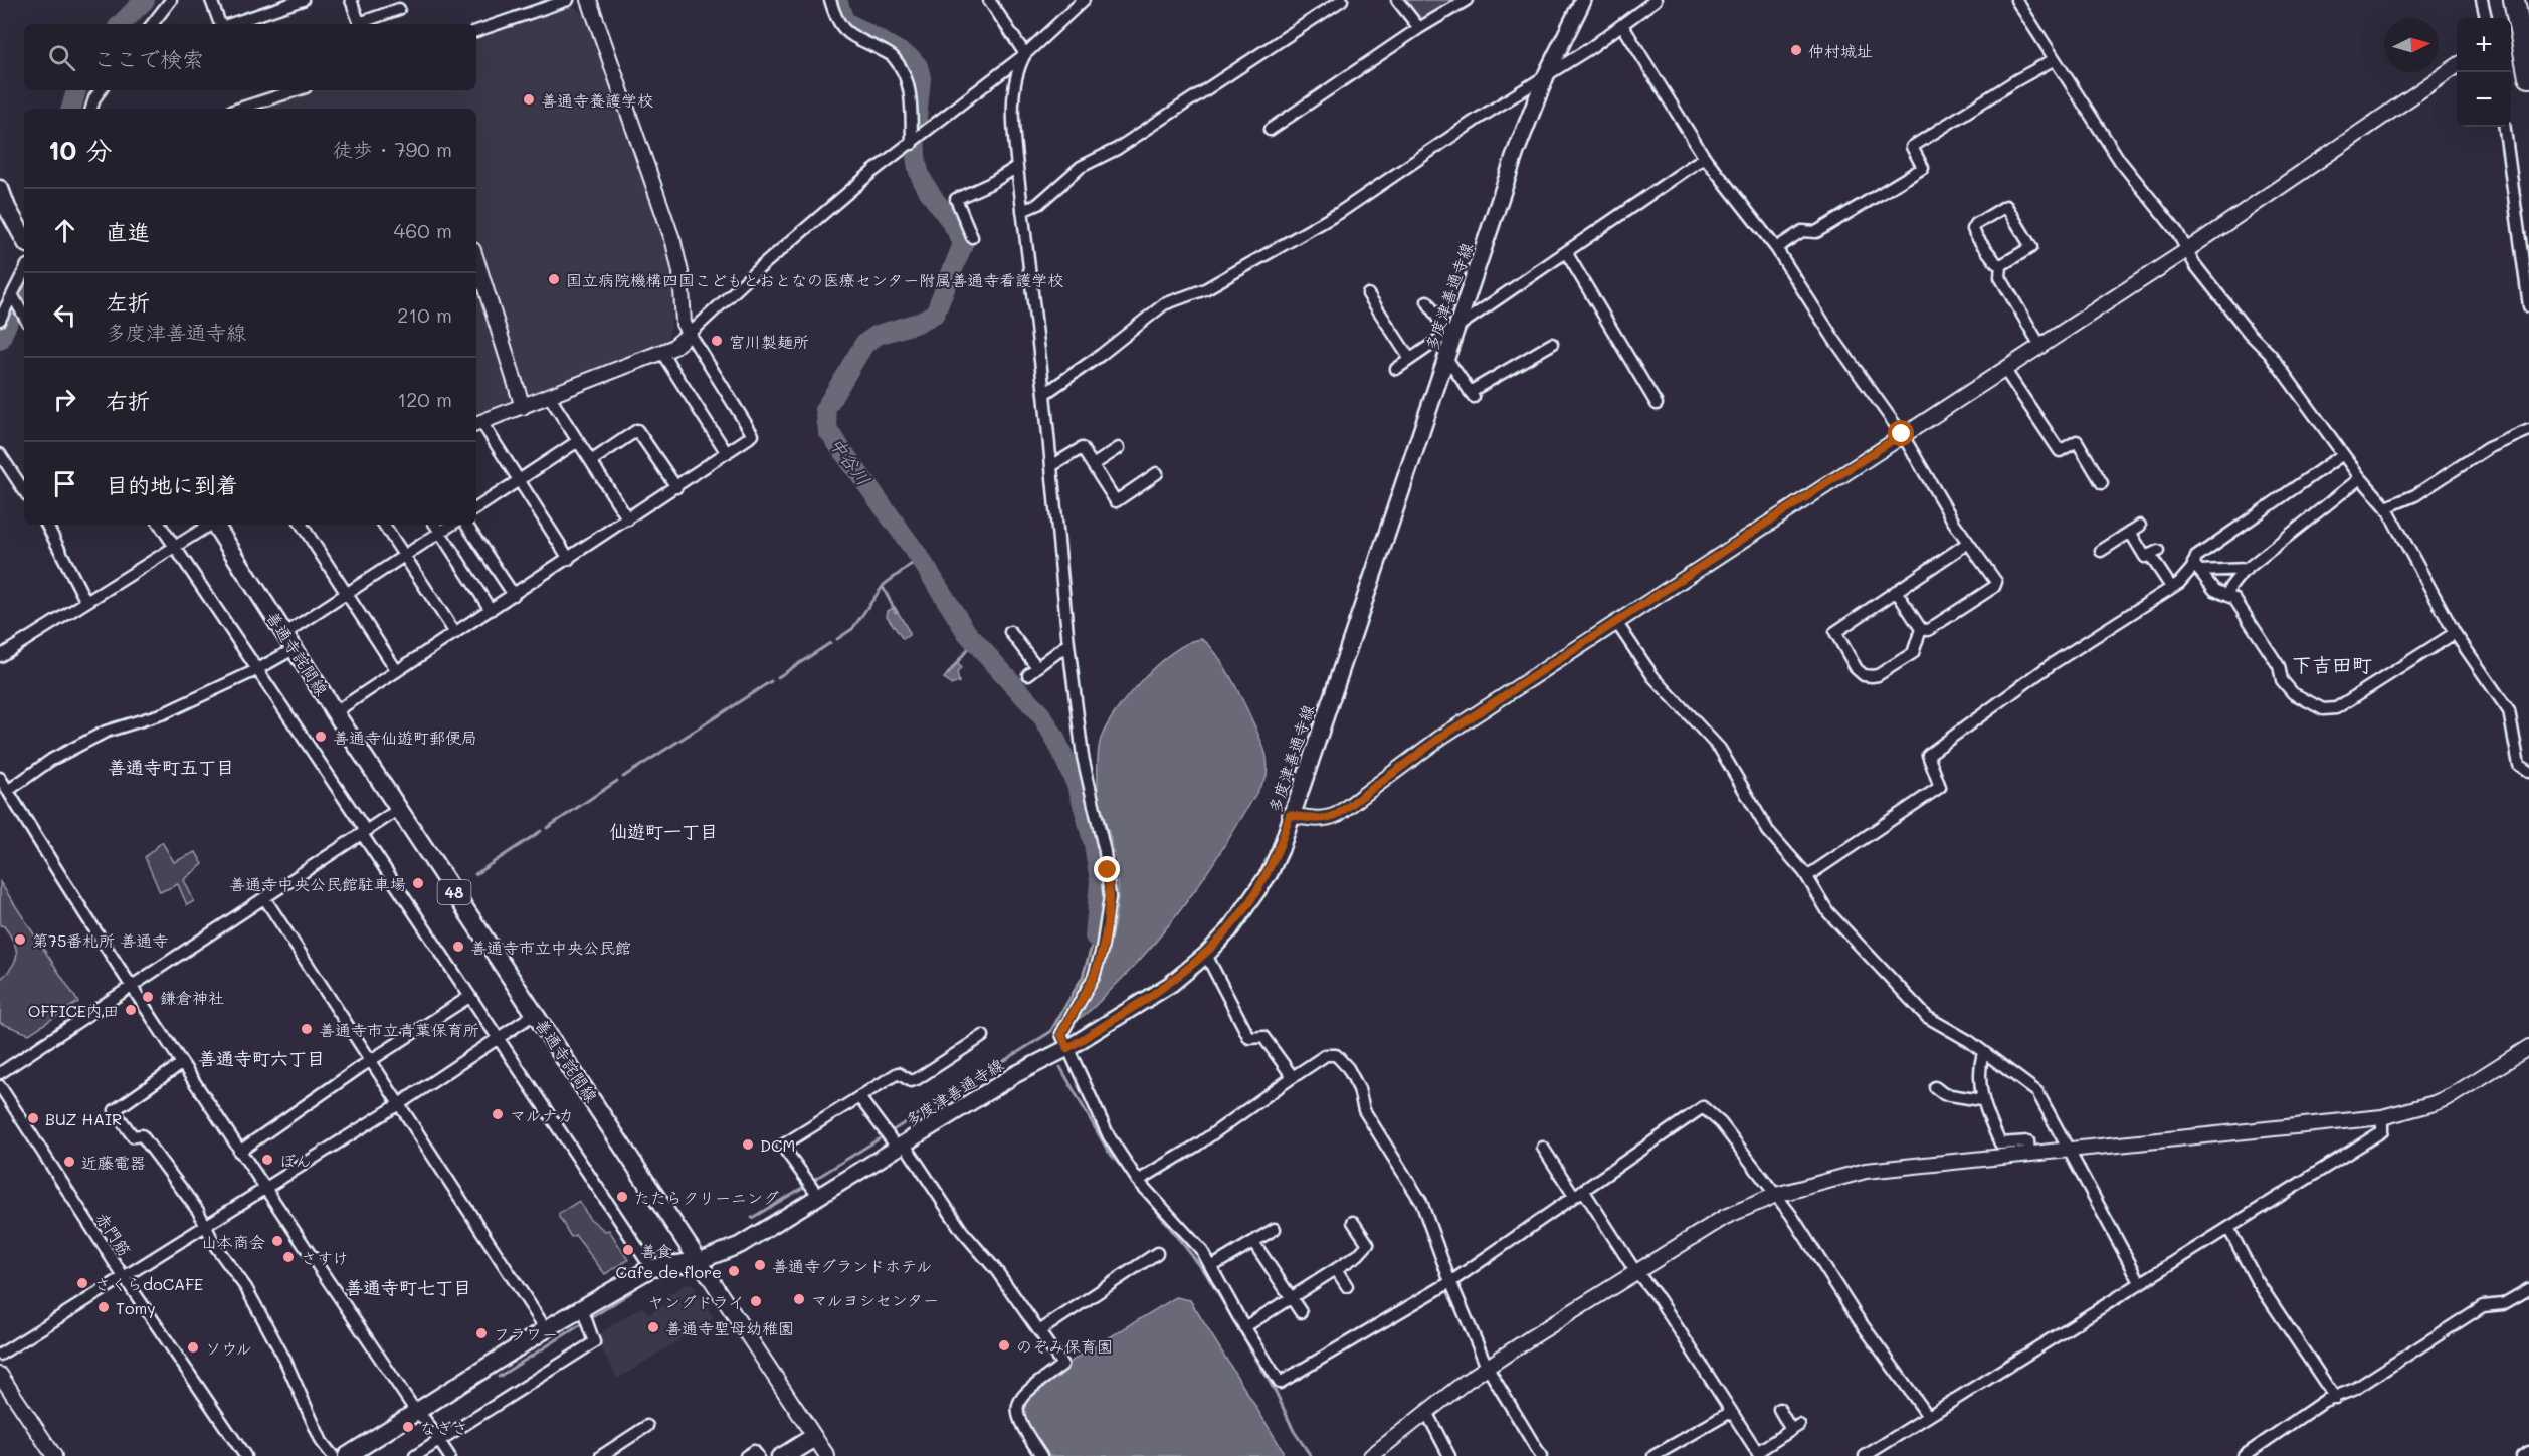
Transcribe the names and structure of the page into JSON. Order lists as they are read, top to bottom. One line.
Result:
{"streets":{"main road":["多度津善通寺線","善通寺詫間線","48"],"street":["赤門筋"]},"crossings":[["多度津善通寺線","善通寺詫間線"]],"districts":["下吉田町","善通寺町五丁目","仙遊町一丁目","善通寺町六丁目","善通寺町七丁目"],"water":["中谷川"],"places":["仲村城址","善通寺養護学校","国立病院機構四国こどもとおとなの医療センター附属善通寺看護学校","宮川製麺所","善通寺仙遊町郵便局","善通寺中央公民館駐車場","第75番札所 善通寺","善通寺市立中央公民館","鎌倉神社","OFFICE内田","善通寺市立青葉保育所","マルナカ","BUZ HAIR","DCM","ぼん","近藤電器","たたらクリーニング","山本商会","善食","さすけ","善通寺グランドホテル","Cafe de flore","さくらdoCAFE","マルヨシセンター","ヤングドライ","Tomy","善通寺聖母幼稚園","フラワー","のぞみ保育園","ソウル","なぎさ"],"north":"right","page":{"map_buttons":["+","−"],"search":"ここで検索","heading":["10 分","徒歩 · 790 m"],"list":[["直進","460 m"],["左折","多度津善通寺線","210 m"],["右折","120 m"],"目的地に到着"]}}
